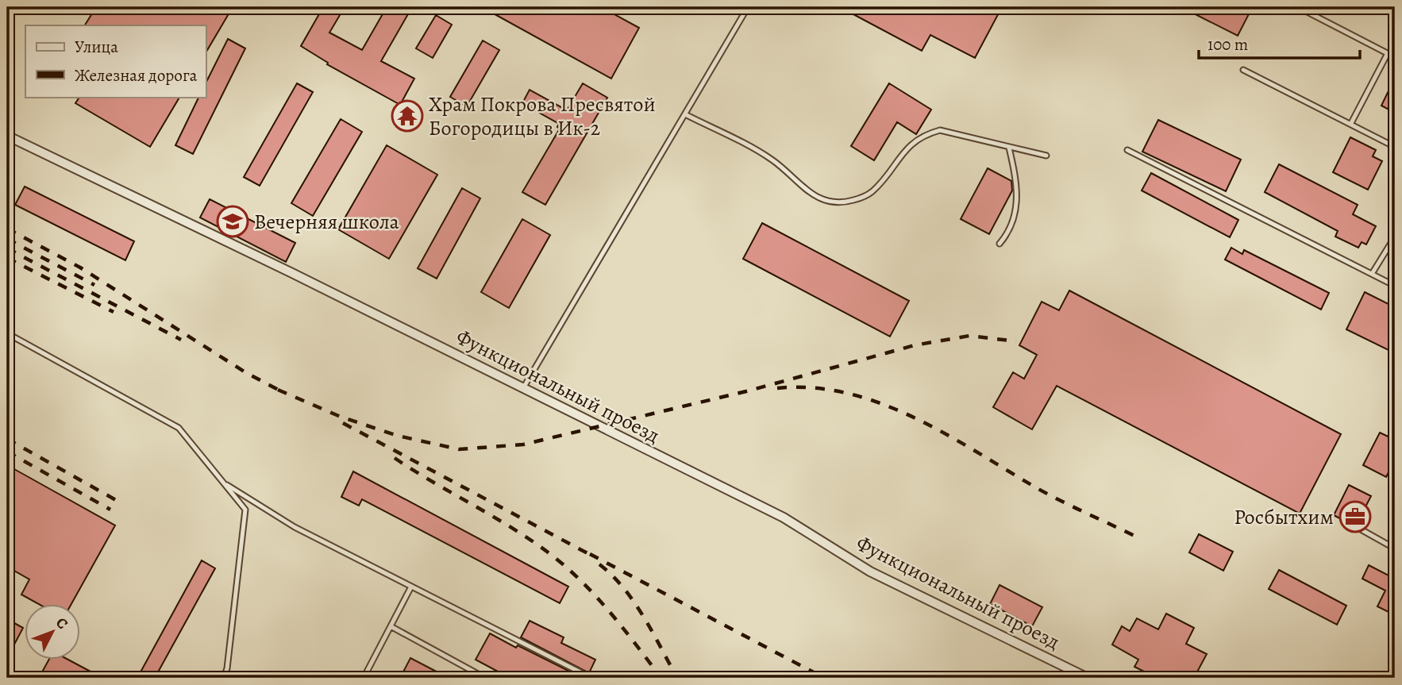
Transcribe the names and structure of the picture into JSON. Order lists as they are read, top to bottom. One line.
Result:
{"streets":{"street":["Функциональный проезд"]},"places":{"temple":["Храм Покрова Пресвятой Богородицы в Ик-2"],"school or university":["Вечерняя школа"],"office":["Росбытхим"]},"legend":["Улица","Железная дорога"],"scale_bar":"100 m","north":"top right"}
